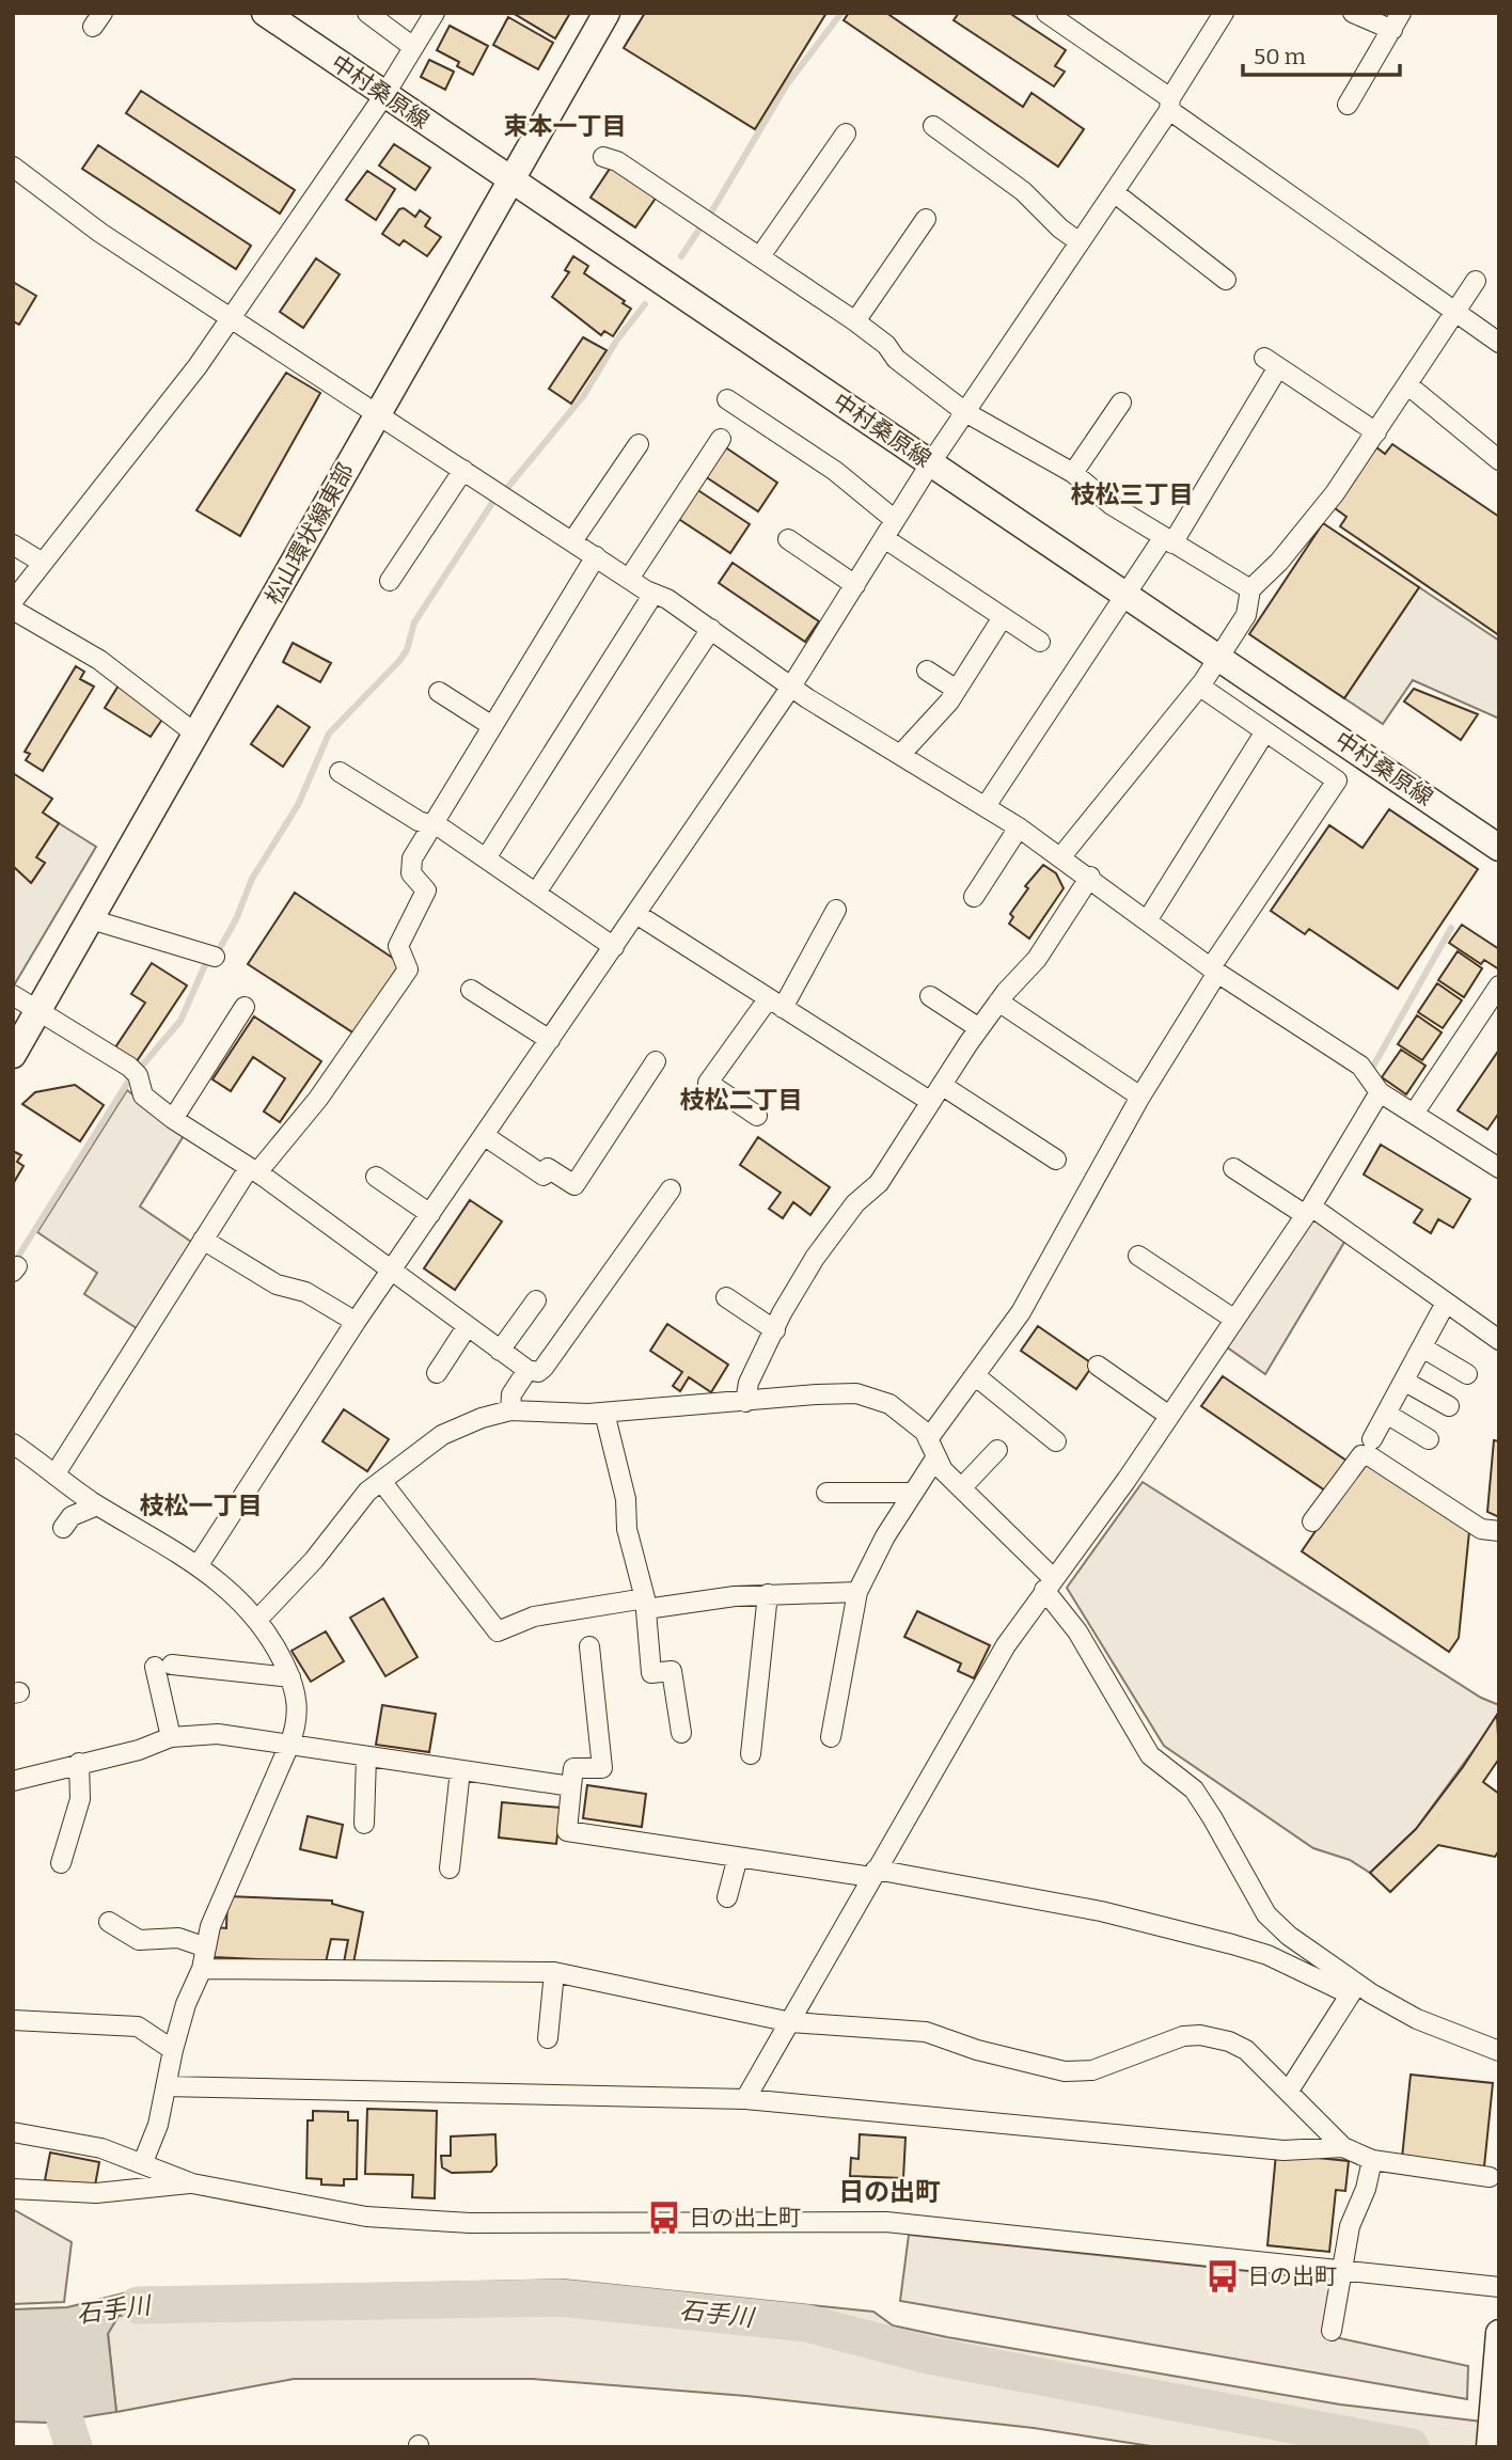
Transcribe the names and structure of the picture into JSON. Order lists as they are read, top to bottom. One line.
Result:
{"streets":{"street":["中村桑原線","松山環状線東部"]},"crossings":[["中村桑原線","松山環状線東部"]],"districts":["束本一丁目","枝松三丁目","枝松二丁目","枝松一丁目","日の出町"],"water":["石手川"],"places":{"bus stop":["日の出上町","日の出町"]},"scale_bar":"50 m"}
